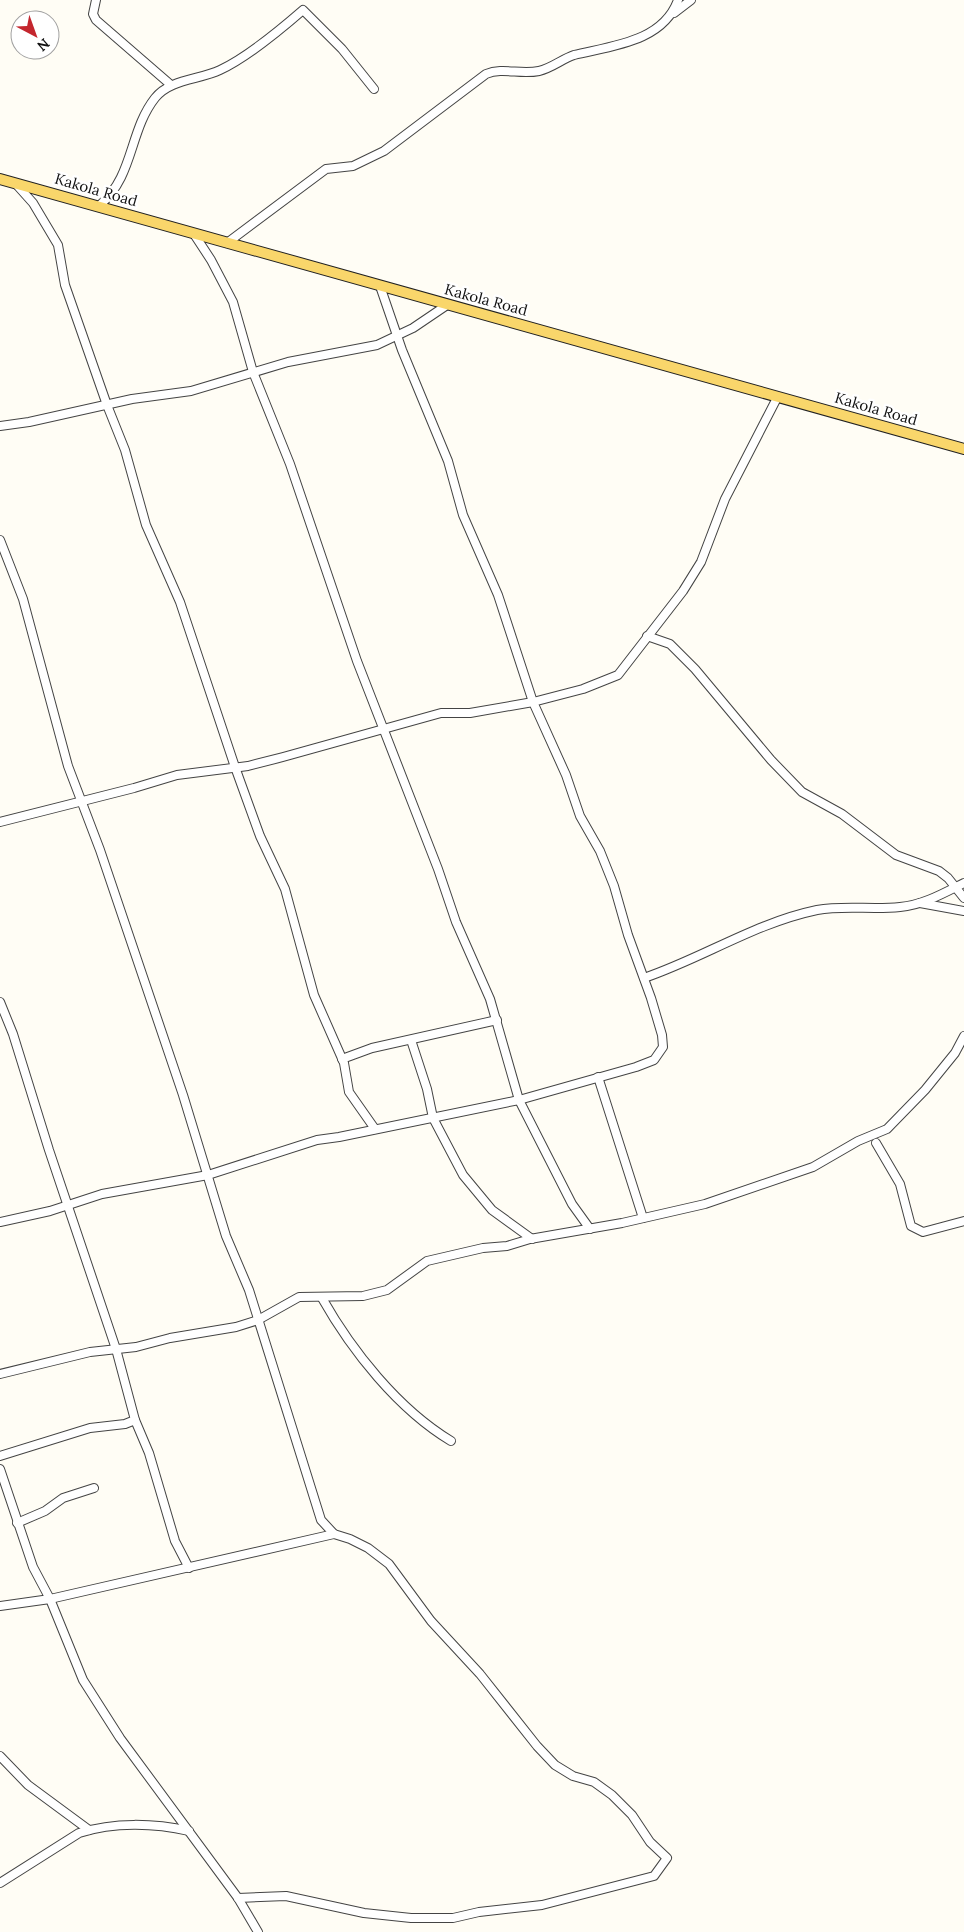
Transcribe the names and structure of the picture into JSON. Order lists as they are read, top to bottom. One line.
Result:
{"streets":{"main road":["Kakola Road"]},"north":"bottom right"}
